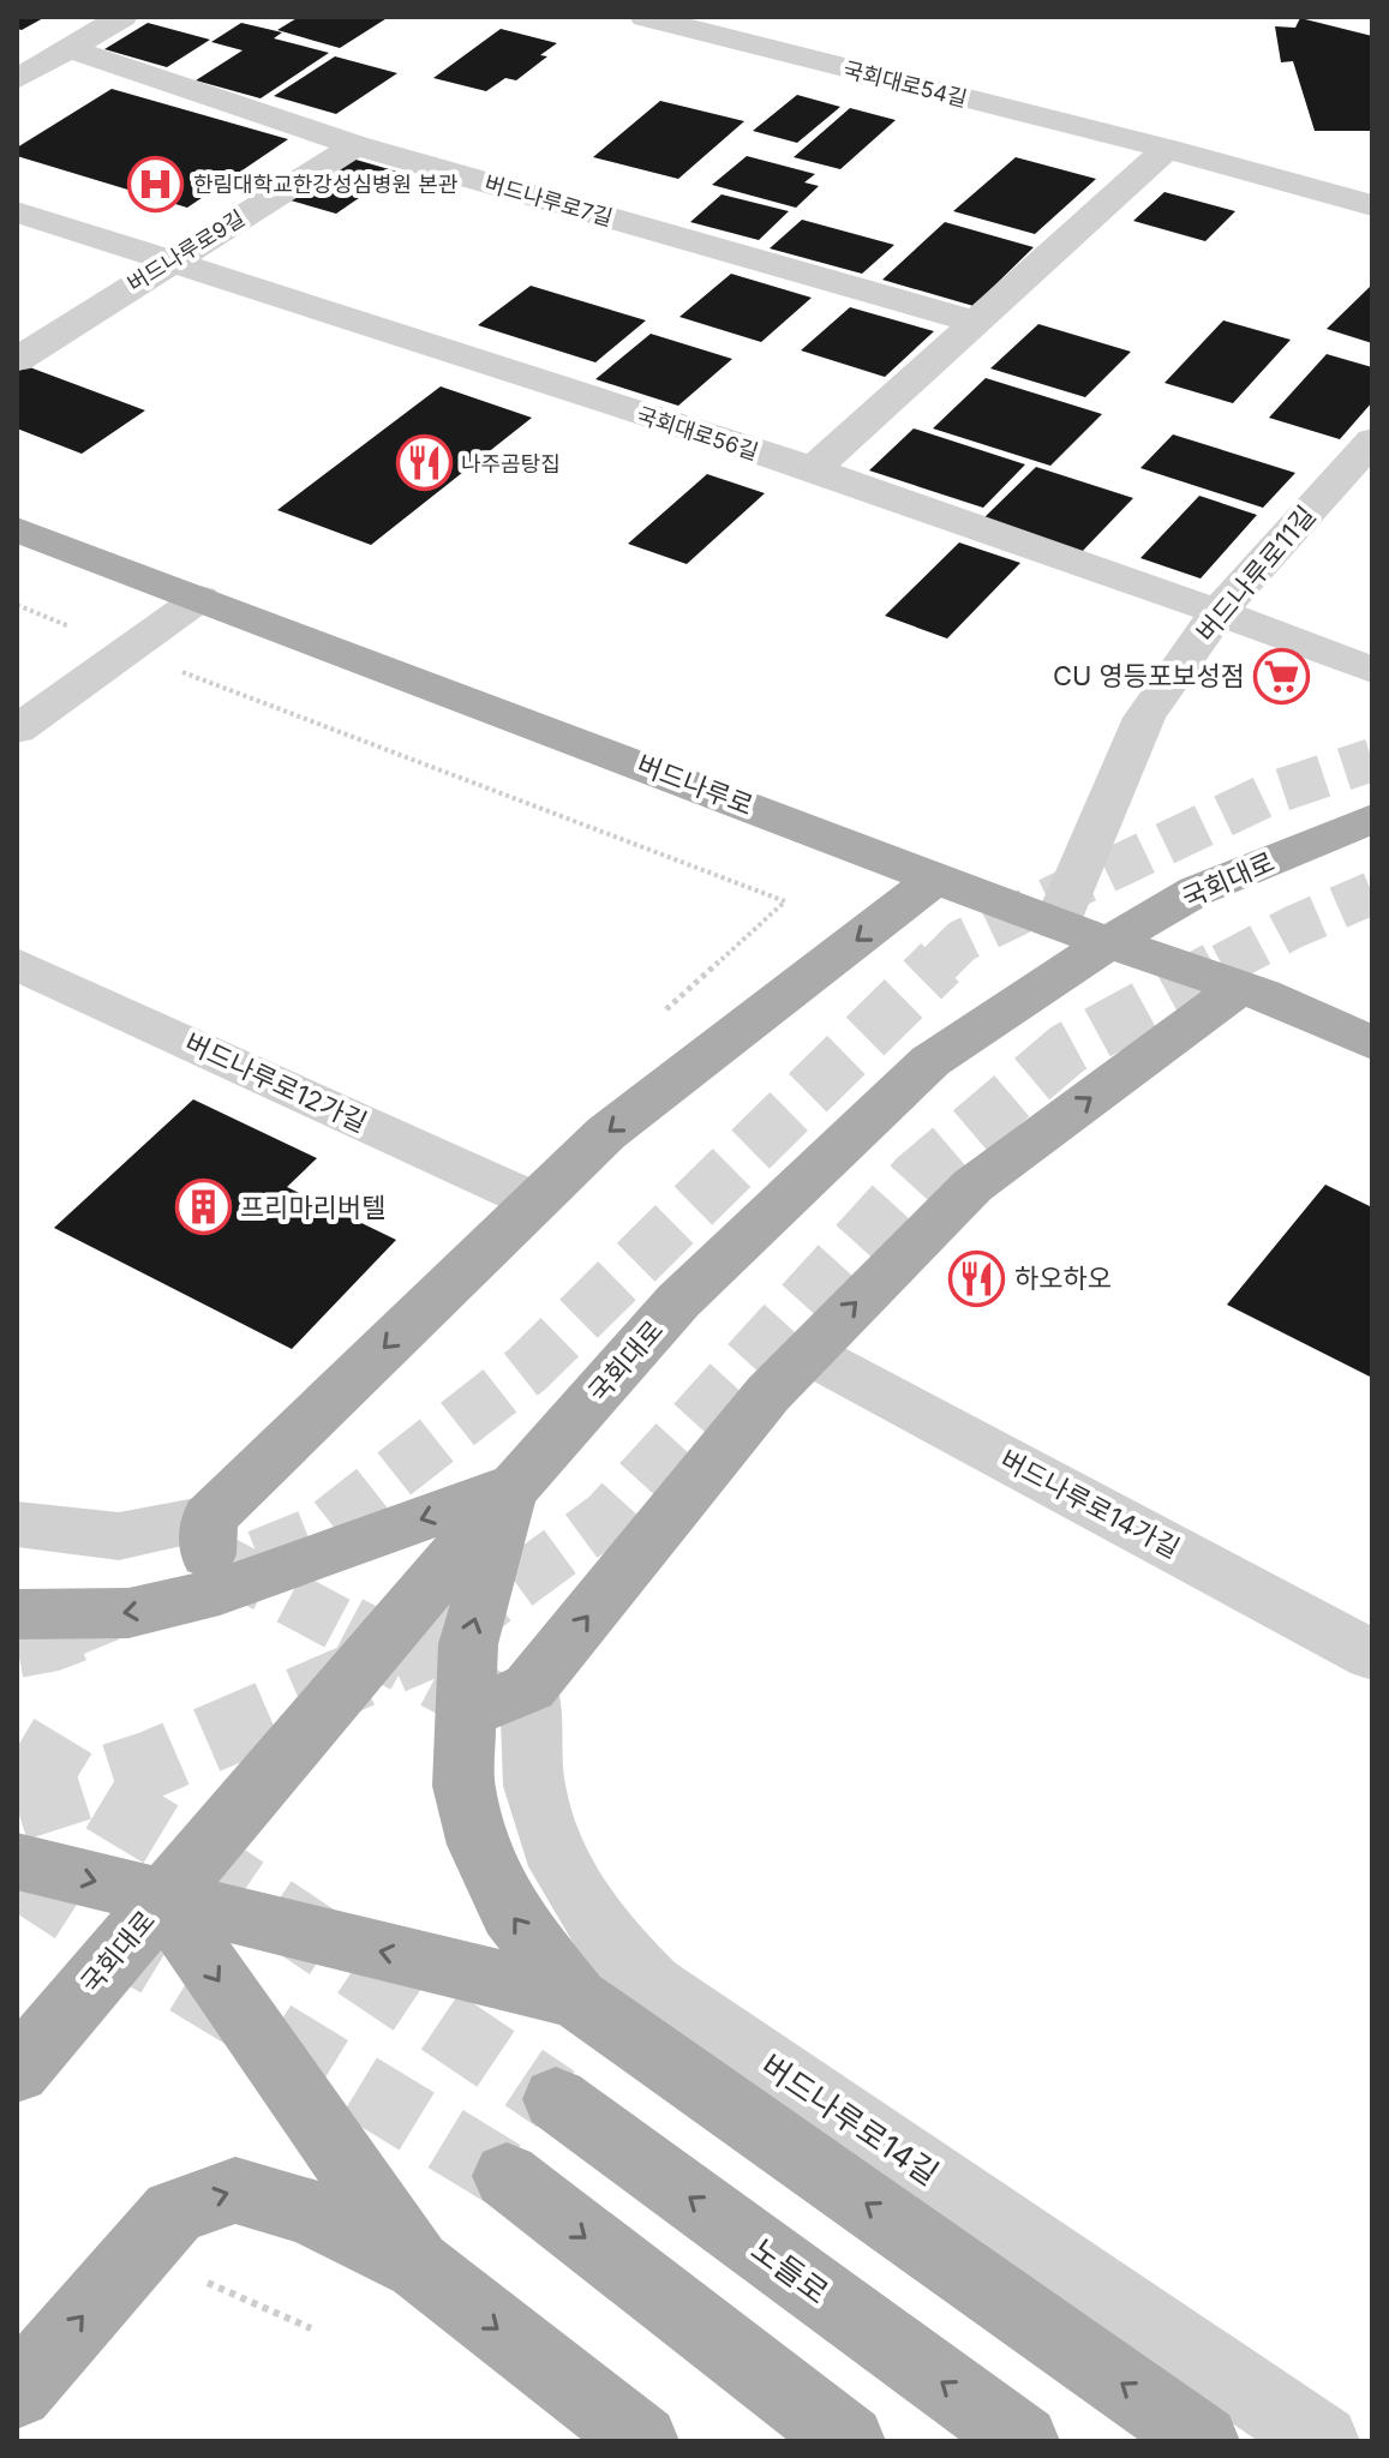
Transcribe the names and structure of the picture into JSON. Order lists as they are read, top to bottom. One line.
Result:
{"streets":{"main road":["버드나루로","국회대로","노들로"],"street":["국회대로54길","버드나루로7길","버드나루로9길","국회대로56길","버드나루로11길","버드나루로12가길","버드나루로14가길","버드나루로14길"]},"crossings":[["버드나루로7길","버드나루로9길"],["버드나루로9길","국회대로56길"],["국회대로56길","버드나루로11길"],["버드나루로11길","버드나루로"],["버드나루로","국회대로"]],"places":{"hospital":["한림대학교한강성심병원 본관"],"restaurant":["나주곰탕집","하오하오"],"supermarket":["CU 영등포보성점"],"building":["프리마리버텔"]}}
